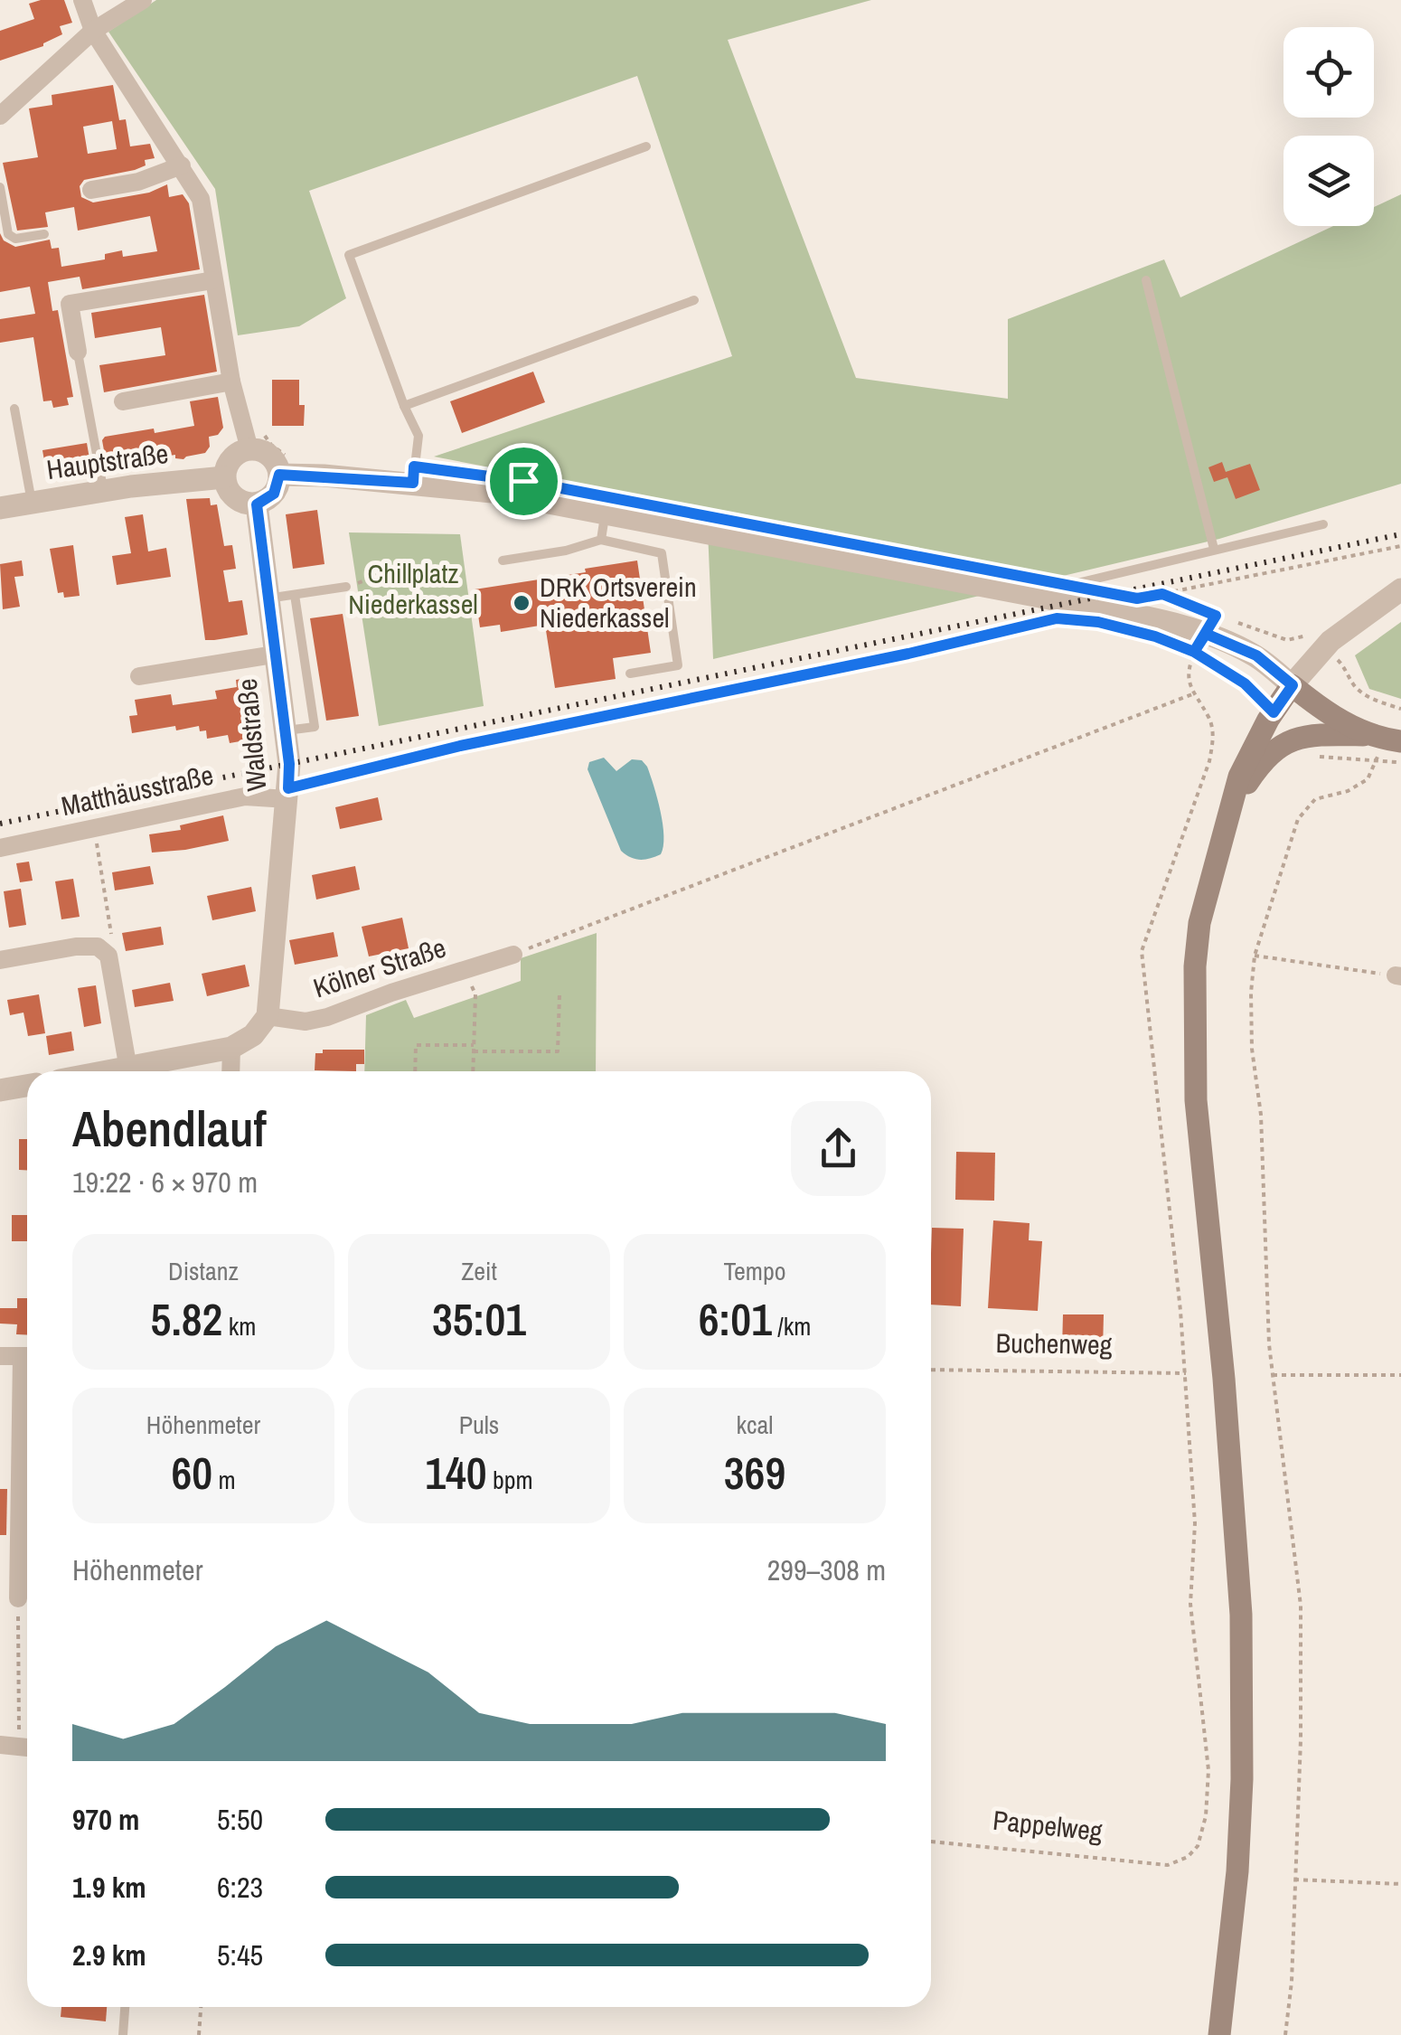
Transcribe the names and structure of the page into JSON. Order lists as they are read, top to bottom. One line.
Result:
{"streets":{"street":["Hauptstraße","Waldstraße","Matthäusstraße","Kölner Straße"],"path":["Buchenweg","Pappelweg"]},"crossings":[["Hauptstraße","Waldstraße"],["Waldstraße","Matthäusstraße"],["Waldstraße","Kölner Straße"],["Buchenweg","Pappelweg"]],"parks":["Chillplatz Niederkassel"],"places":["DRK Ortsverein Niederkassel"],"page":{"heading":["Abendlauf","19:22 · 6 × 970 m"],"stats":[["Distanz","5.82 km"],["Zeit","35:01"],["Tempo","6:01 /km"],["Höhenmeter","60 m"],["Puls","140 bpm"],["kcal","369"]],"chart":["Höhenmeter","299–308 m"],"list":[{"name":"970 m","note":"5:50"},{"name":"1.9 km","note":"6:23"},{"name":"2.9 km","note":"5:45"}]}}
